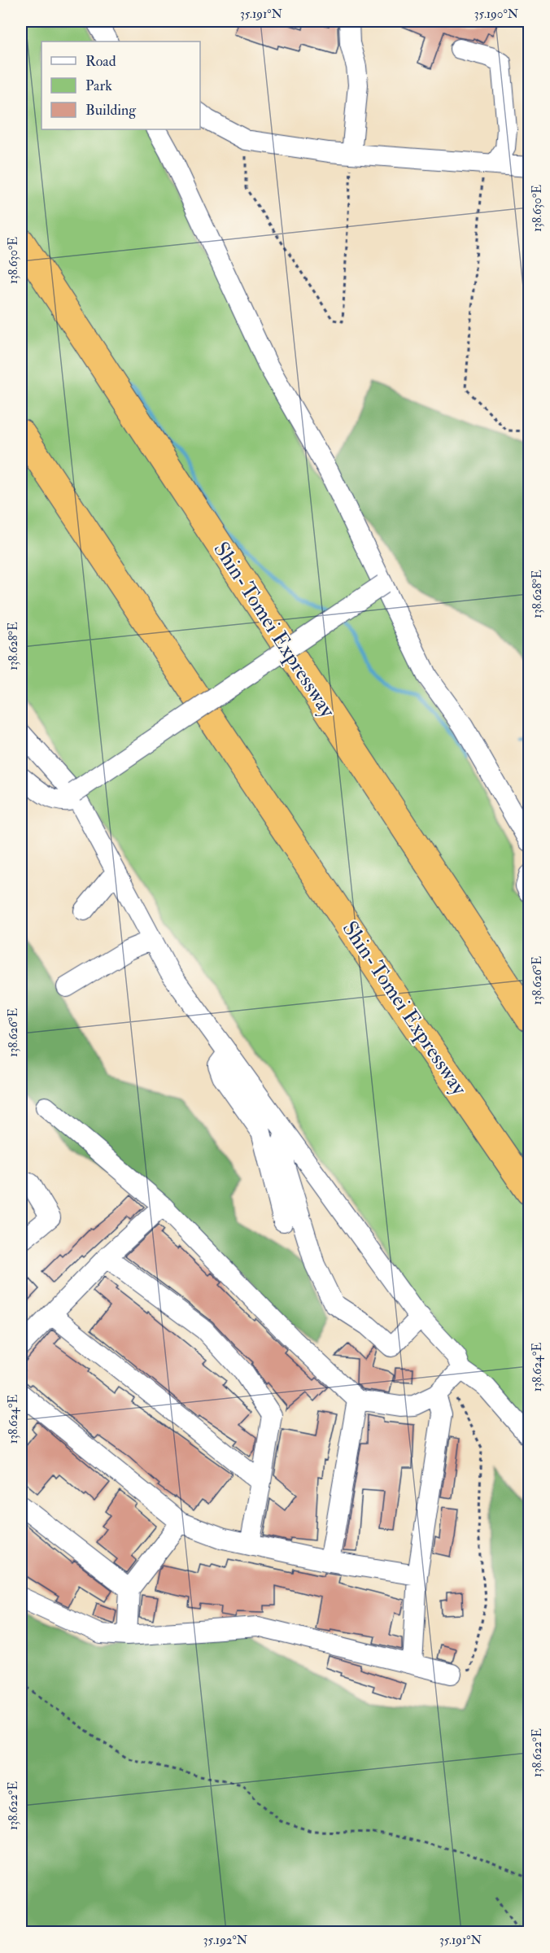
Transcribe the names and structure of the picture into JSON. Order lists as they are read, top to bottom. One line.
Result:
{"streets":{"highway":["Shin-Tomei Expressway"]},"legend":["Road","Park","Building"],"coordinates":["35.191°N","35.190°N","138.630°E","138.628°E","138.626°E","138.624°E","138.622°E","35.192°N"]}
